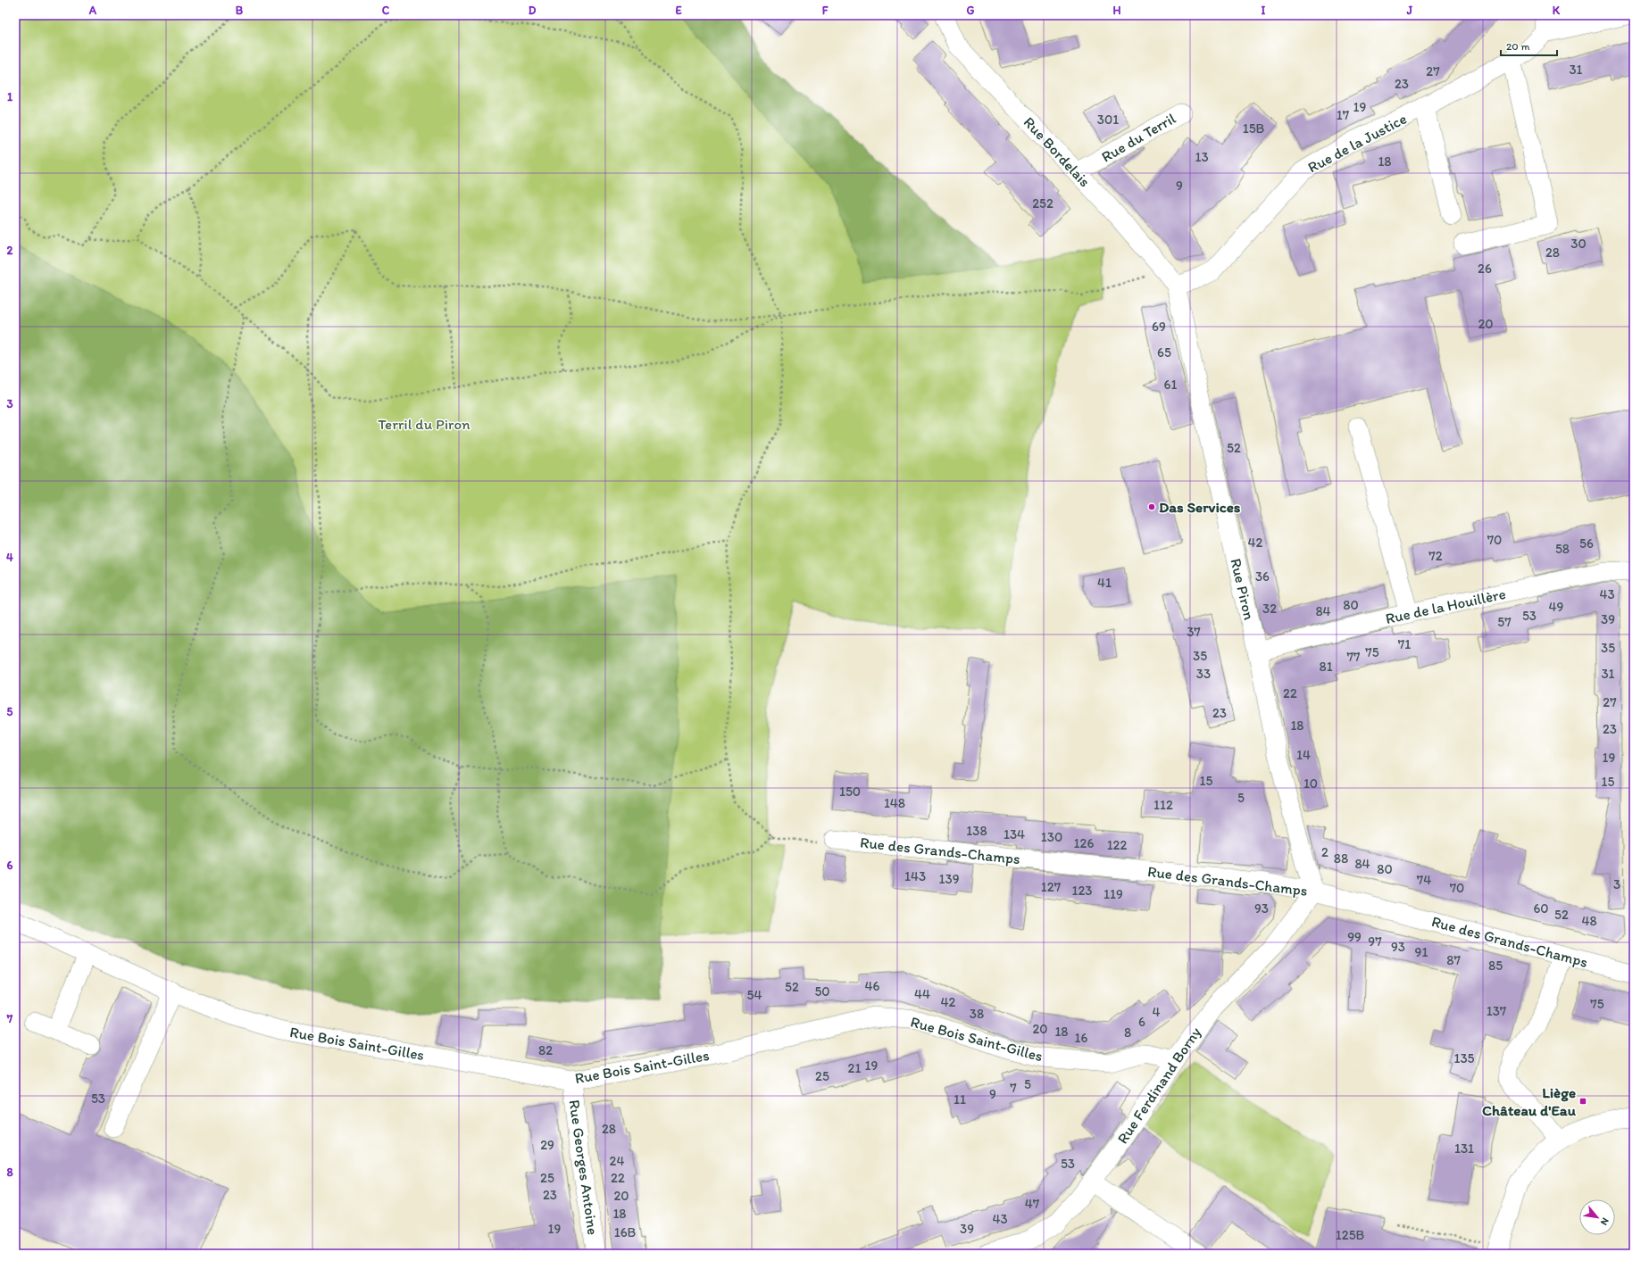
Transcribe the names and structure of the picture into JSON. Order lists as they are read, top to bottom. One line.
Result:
{"streets":{"street":["Rue du Terril","Rue de la Justice","Rue Bordelais","Rue Piron","Rue de la Houillère","Rue des Grands-Champs","Rue Bois Saint-Gilles","Rue Ferdinand Borny","Rue Georges Antoine"]},"crossings":[["Rue du Terril","Rue Bordelais"],["Rue de la Justice","Rue Bordelais"],["Rue de la Justice","Rue Piron"],["Rue Bordelais","Rue Piron"],["Rue Piron","Rue de la Houillère"],["Rue Piron","Rue des Grands-Champs"],["Rue Piron","Rue Ferdinand Borny"],["Rue des Grands-Champs","Rue Ferdinand Borny"],["Rue Bois Saint-Gilles","Rue Ferdinand Borny"],["Rue Bois Saint-Gilles","Rue Georges Antoine"]],"parks":["Terril du Piron"],"places":{"other":["Das Services"],"transit":["Liège Château d'Eau"]},"house_numbers":["31","27","23","19","17","301","15B","13","18","9","252","30","28","26","20","69","65","61","52","70","42","56","58","72","36","41","43","80","49","32","84","53","39","57","37","71","35","75","35","77","81","33","31","22","27","23","18","23","14","19","15","15","10","150","5","148","112","138","134","130","126","122","2","88","84","80","143","139","74","3","127","70","123","119","93","60","52","48","99","97","93","91","87","85","46","52","50","44","54","42","75","137","4","38","6","20","18","8","16","82","135","19","21","25","5","7","9","53","11","28","29","131","24","53","25","22","23","20","47","18","43","19","39","16B","125B"],"scale_bar":"20 m","north":"bottom right","grid":{"columns":["A","B","C","D","E","F","G","H","I","J","K"],"rows":["1","2","3","4","5","6","7","8"]}}
